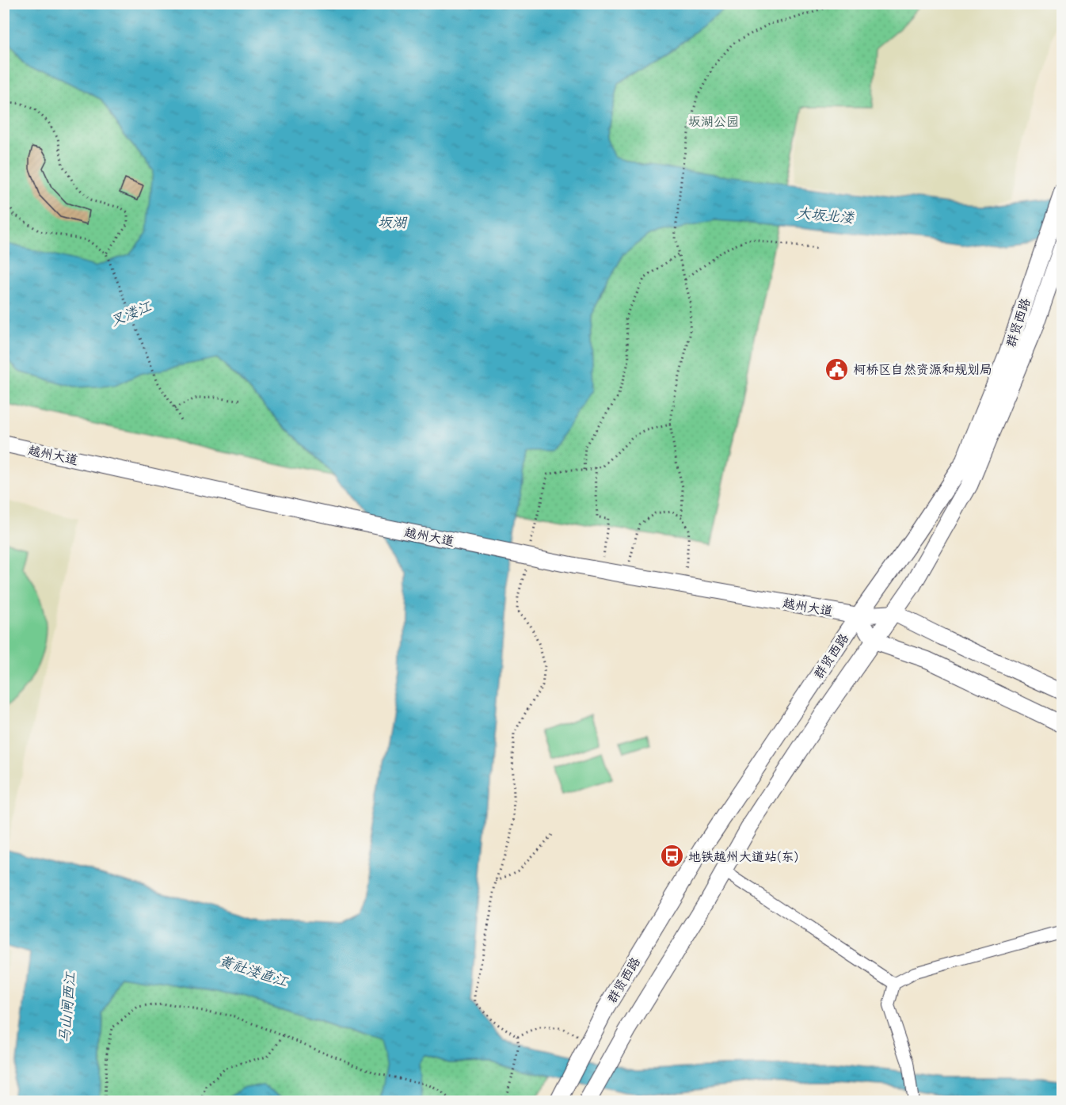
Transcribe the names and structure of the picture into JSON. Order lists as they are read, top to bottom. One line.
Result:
{"streets":{"main road":["群贤西路"],"street":["越州大道"]},"crossings":[["群贤西路","越州大道"]],"water":["大坂北溇","坂湖","叉溇江","黄社溇直江","马山闸西江"],"parks":["坂湖公园"],"places":{"public building":["柯桥区自然资源和规划局"],"bus stop":["地铁越州大道站(东)"]}}
